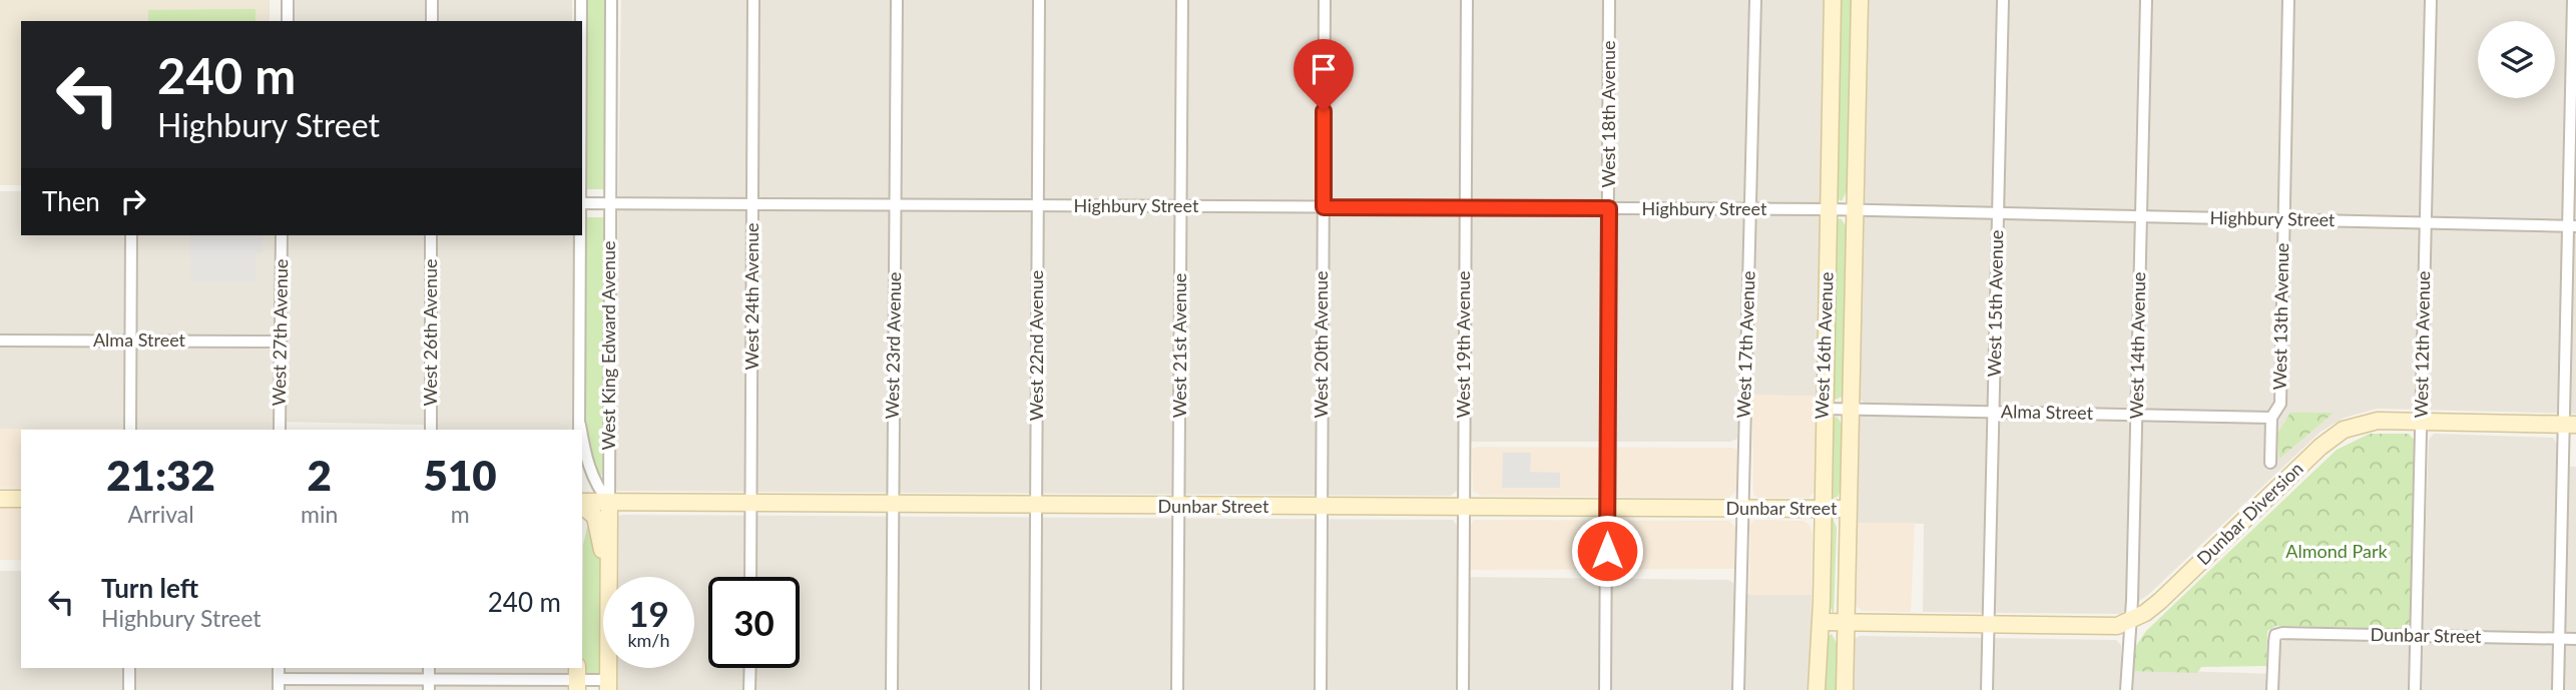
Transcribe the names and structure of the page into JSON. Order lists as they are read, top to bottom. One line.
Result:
{"streets":{"main road":["West King Edward Avenue","West 16th Avenue","Dunbar Street","Dunbar Diversion"],"street":["West 18th Avenue","Highbury Street","West 24th Avenue","West 15th Avenue","West 13th Avenue","West 27th Avenue","West 26th Avenue","Alma Street","West 20th Avenue","West 19th Avenue","West 17th Avenue","West 12th Avenue","West 23rd Avenue","West 22nd Avenue","West 21st Avenue","West 14th Avenue"]},"crossings":[["West 18th Avenue","Highbury Street"],["West 18th Avenue","Dunbar Street"],["Highbury Street","West 24th Avenue"],["Highbury Street","West 15th Avenue"],["Highbury Street","West 13th Avenue"],["Highbury Street","West 20th Avenue"],["Highbury Street","West 19th Avenue"],["Highbury Street","West 17th Avenue"],["Highbury Street","West 12th Avenue"],["Highbury Street","West King Edward Avenue"],["Highbury Street","West 23rd Avenue"],["Highbury Street","West 22nd Avenue"],["Highbury Street","West 21st Avenue"],["Highbury Street","West 16th Avenue"],["Highbury Street","West 14th Avenue"],["West 24th Avenue","Dunbar Street"],["West 15th Avenue","Alma Street"],["West 13th Avenue","Alma Street"],["West 27th Avenue","Alma Street"],["Alma Street","West 16th Avenue"],["Alma Street","West 14th Avenue"],["West 20th Avenue","Dunbar Street"],["West 19th Avenue","Dunbar Street"],["West 17th Avenue","Dunbar Street"],["West 12th Avenue","Dunbar Street"],["West 12th Avenue","Dunbar Diversion"],["West King Edward Avenue","Dunbar Street"],["West 23rd Avenue","Dunbar Street"],["West 22nd Avenue","Dunbar Street"],["West 21st Avenue","Dunbar Street"],["West 16th Avenue","Dunbar Street"],["West 14th Avenue","Dunbar Diversion"]],"parks":["Almond Park"],"page":{"turn":["240 m","Highbury Street"],"then":"Then","eta":["21:32","Arrival","2","min","510","m"],"list":[{"name":"Turn left","note":"Highbury Street","value":"240 m"}],"speed":"19 km/h","limit":"30"}}
